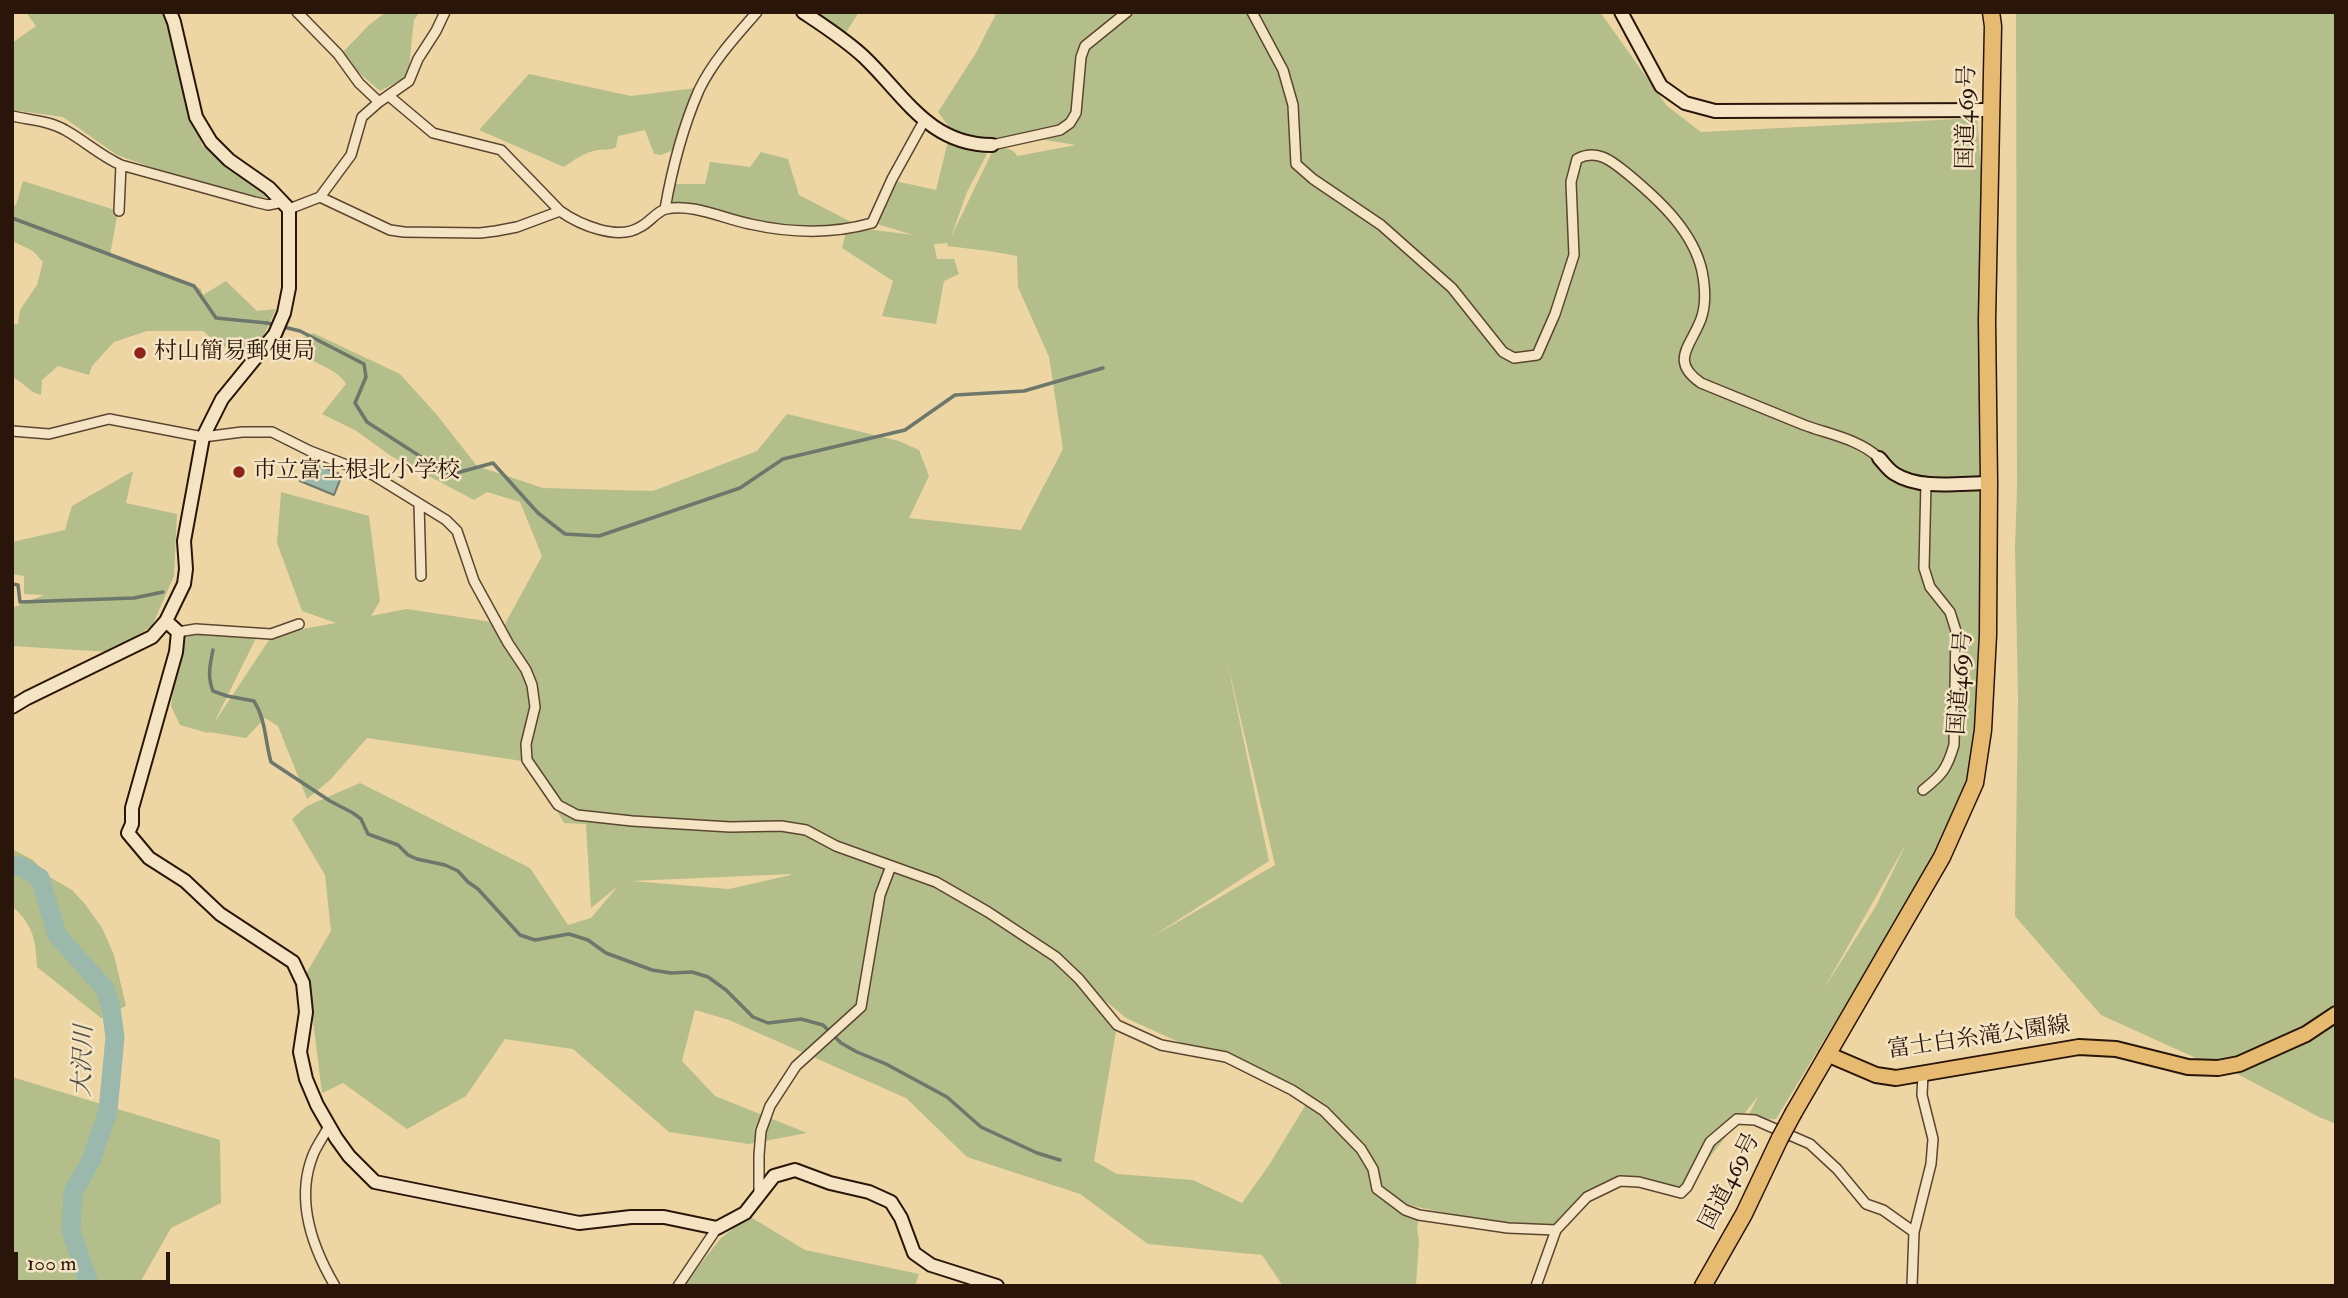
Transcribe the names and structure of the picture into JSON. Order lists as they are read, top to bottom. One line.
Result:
{"streets":{"highway":["国道469号"],"main road":["富士白糸滝公園線"]},"crossings":[["国道469号","富士白糸滝公園線"]],"water":["大沢川"],"places":["村山簡易郵便局","市立富士根北小学校"],"scale_bar":"100 m"}
